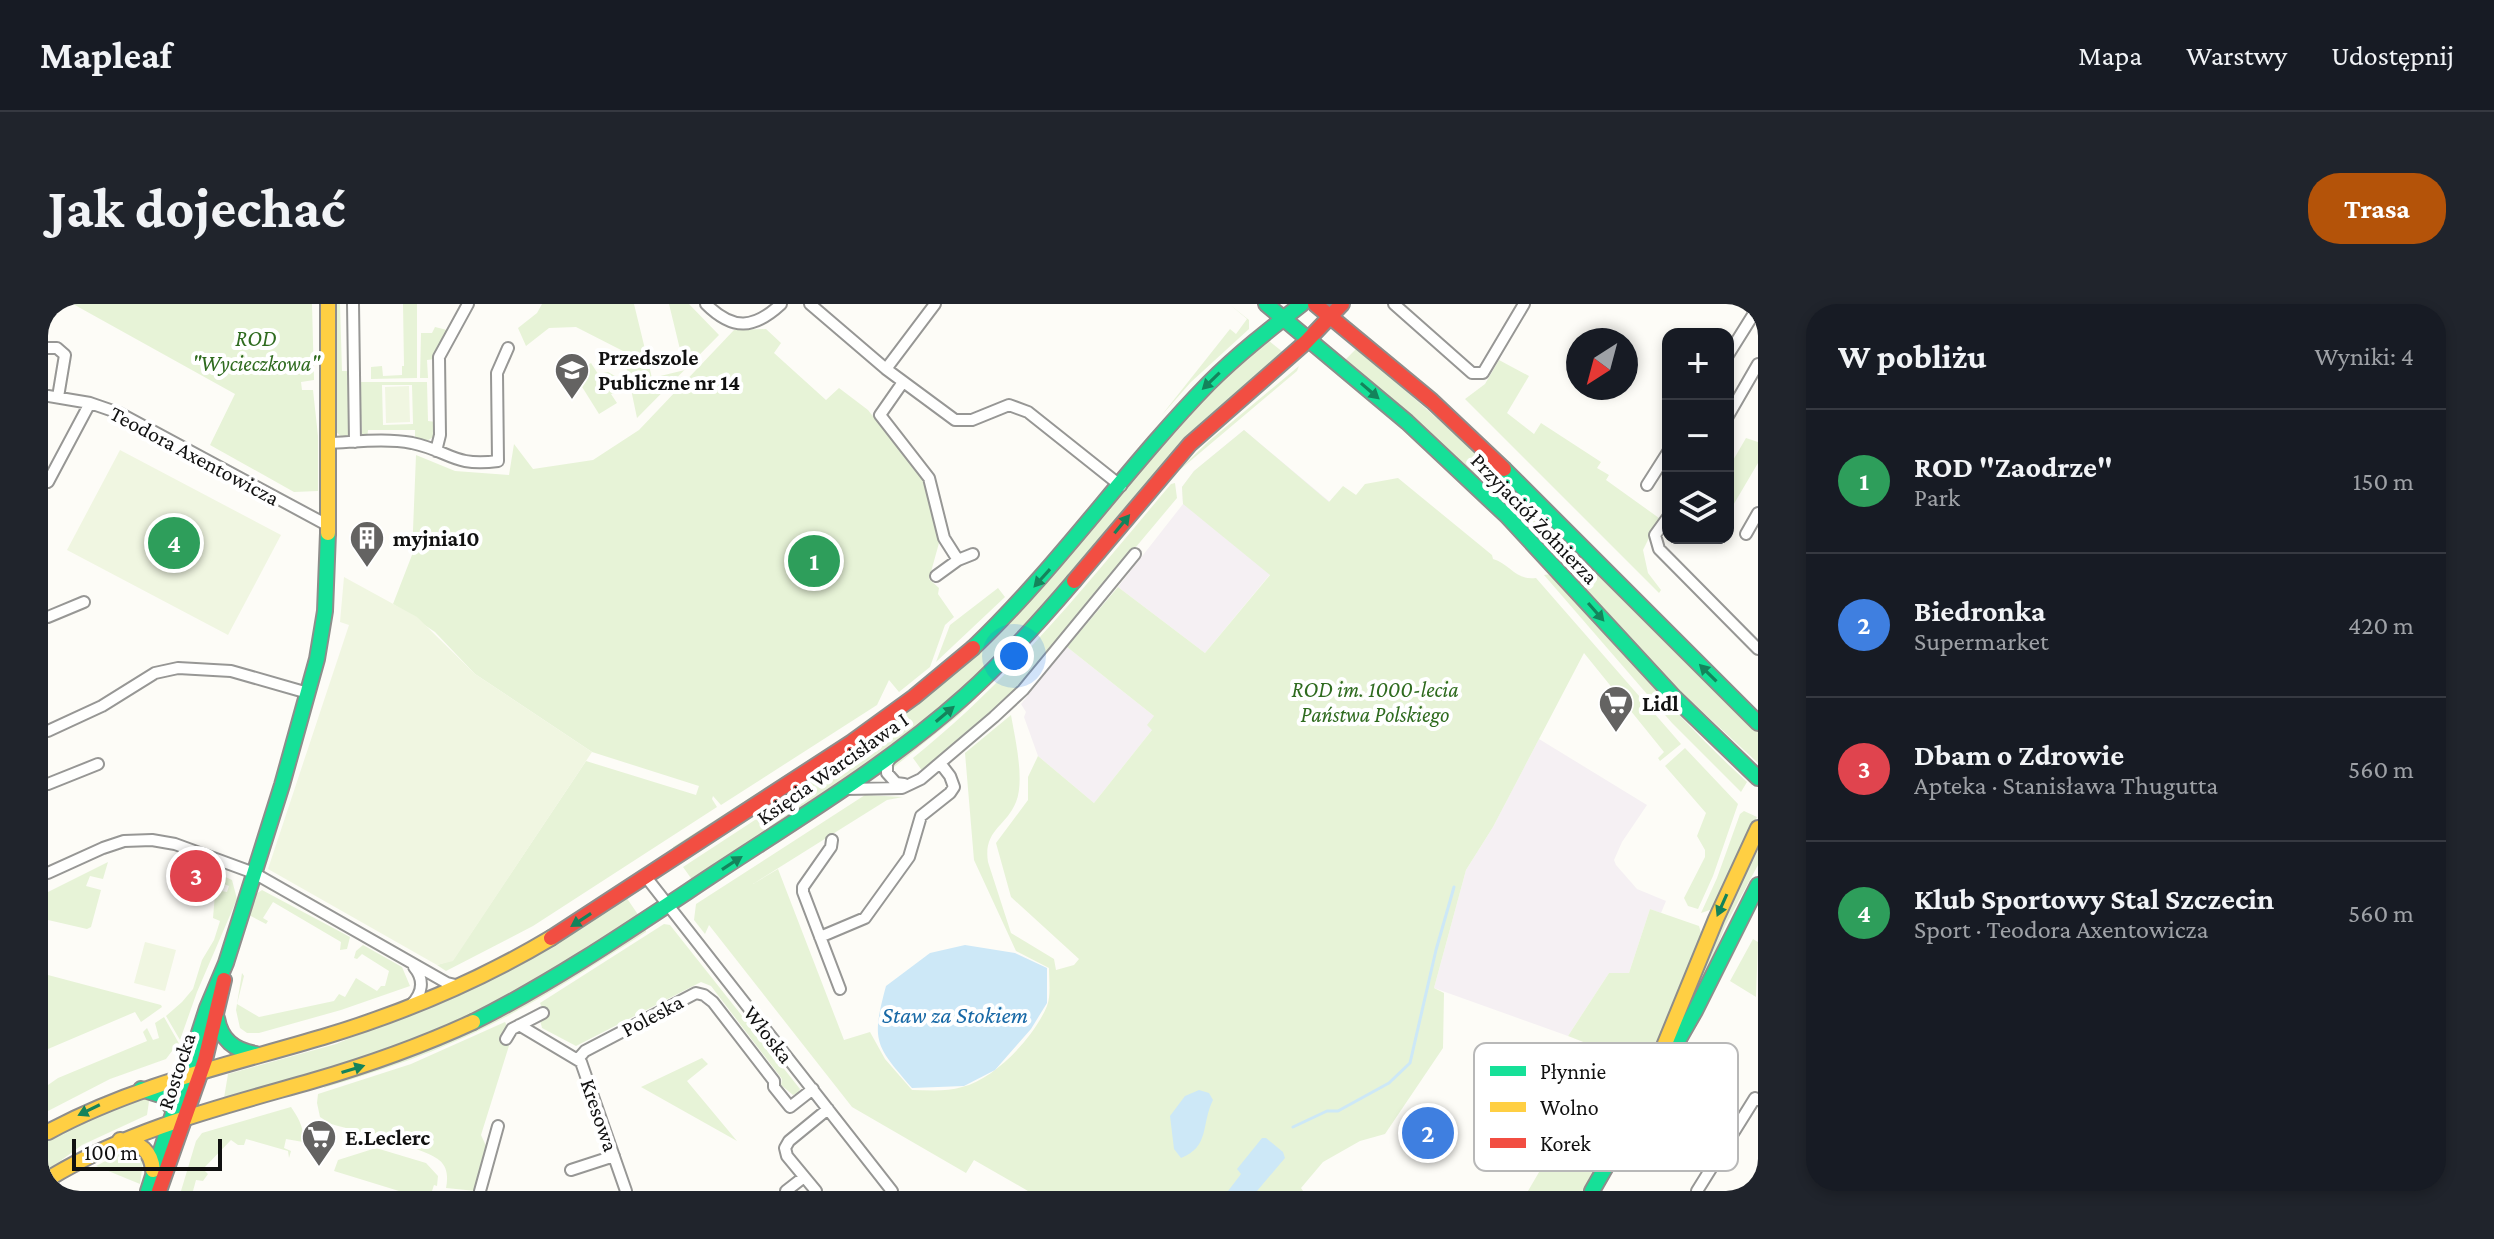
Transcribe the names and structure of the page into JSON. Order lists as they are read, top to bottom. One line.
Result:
{"streets":{"street":["Teodora Axentowicza","Przyjaciół Żołnierza","Księcia Warcisława I","Poleska","Włoska","Rostocka","Kresowa"]},"crossings":[["Teodora Axentowicza","Rostocka"],["Przyjaciół Żołnierza","Księcia Warcisława I"],["Księcia Warcisława I","Włoska"],["Księcia Warcisława I","Rostocka"],["Poleska","Włoska"],["Poleska","Kresowa"]],"water":["Staw za Stokiem"],"parks":["ROD \"Wycieczkowa\"","ROD im. 1000-lecia Państwa Polskiego"],"places":{"school or university":["Przedszole Publiczne nr 14"],"building":["myjnia10"],"supermarket":["Lidl","E.Leclerc"]},"legend":["Płynnie","Wolno","Korek"],"scale_bar":"100 m","north":"bottom left","page":{"header":"Mapleaf","nav":["Mapa","Warstwy","Udostępnij"],"buttons":"Trasa","title":"Jak dojechać","heading":["W pobliżu","Wyniki: 4"],"map_buttons":["+","−"],"list":[{"mark":"1","name":"ROD \"Zaodrze\"","note":"Park","value":"150 m"},{"mark":"2","name":"Biedronka","note":"Supermarket","value":"420 m"},{"mark":"3","name":"Dbam o Zdrowie","note":"Apteka · Stanisława Thugutta","value":"560 m"},{"mark":"4","name":"Klub Sportowy Stal Szczecin","note":"Sport · Teodora Axentowicza","value":"560 m"}],"pins":["4","1","3","2"],"scale":"100 m"}}
